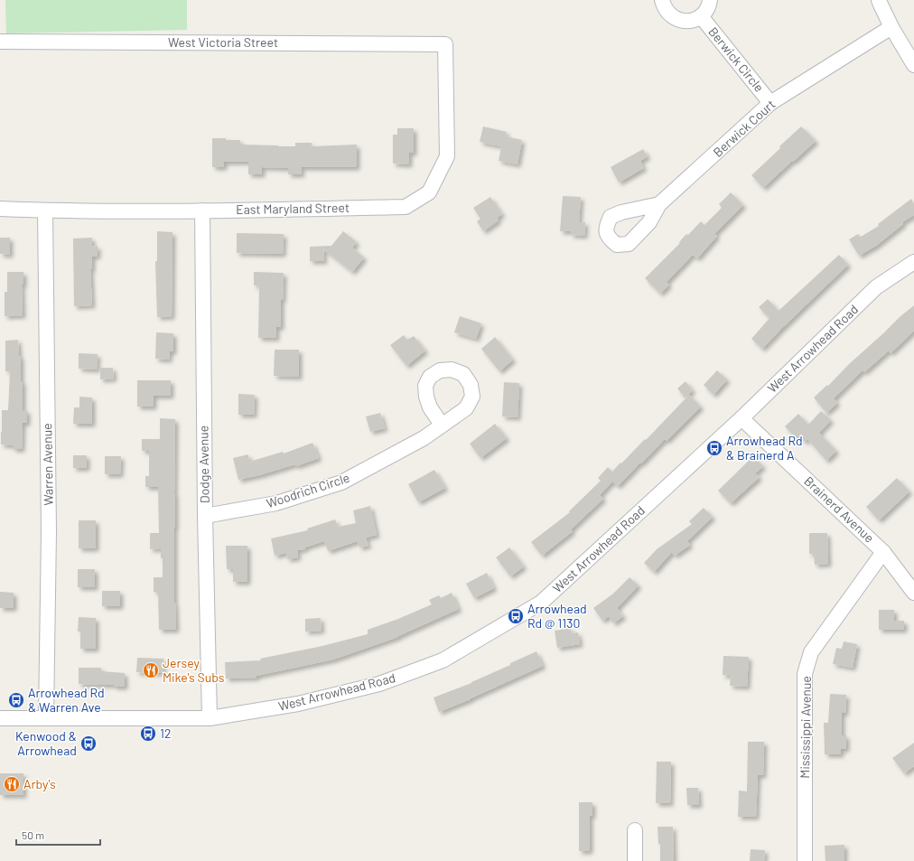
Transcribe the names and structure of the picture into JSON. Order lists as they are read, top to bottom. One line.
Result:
{"streets":{"street":["West Victoria Street","Berwick Circle","Berwick Court","East Maryland Street","West Arrowhead Road","Warren Avenue","Dodge Avenue","Woodrich Circle","Brainerd Avenue","Mississippi Avenue"]},"crossings":[["West Victoria Street","East Maryland Street"],["Berwick Circle","Berwick Court"],["East Maryland Street","Warren Avenue"],["East Maryland Street","Dodge Avenue"],["West Arrowhead Road","Warren Avenue"],["West Arrowhead Road","Dodge Avenue"],["West Arrowhead Road","Brainerd Avenue"],["Dodge Avenue","Woodrich Circle"],["Brainerd Avenue","Mississippi Avenue"]],"places":{"bus stop":["Arrowhead Rd & Brainerd A","Arrowhead Rd @ 1130","Arrowhead Rd & Warren Ave","12","Kenwood & Arrowhead"],"restaurant":["Jersey Mike's Subs","Arby's"]},"scale_bar":"50 m"}
